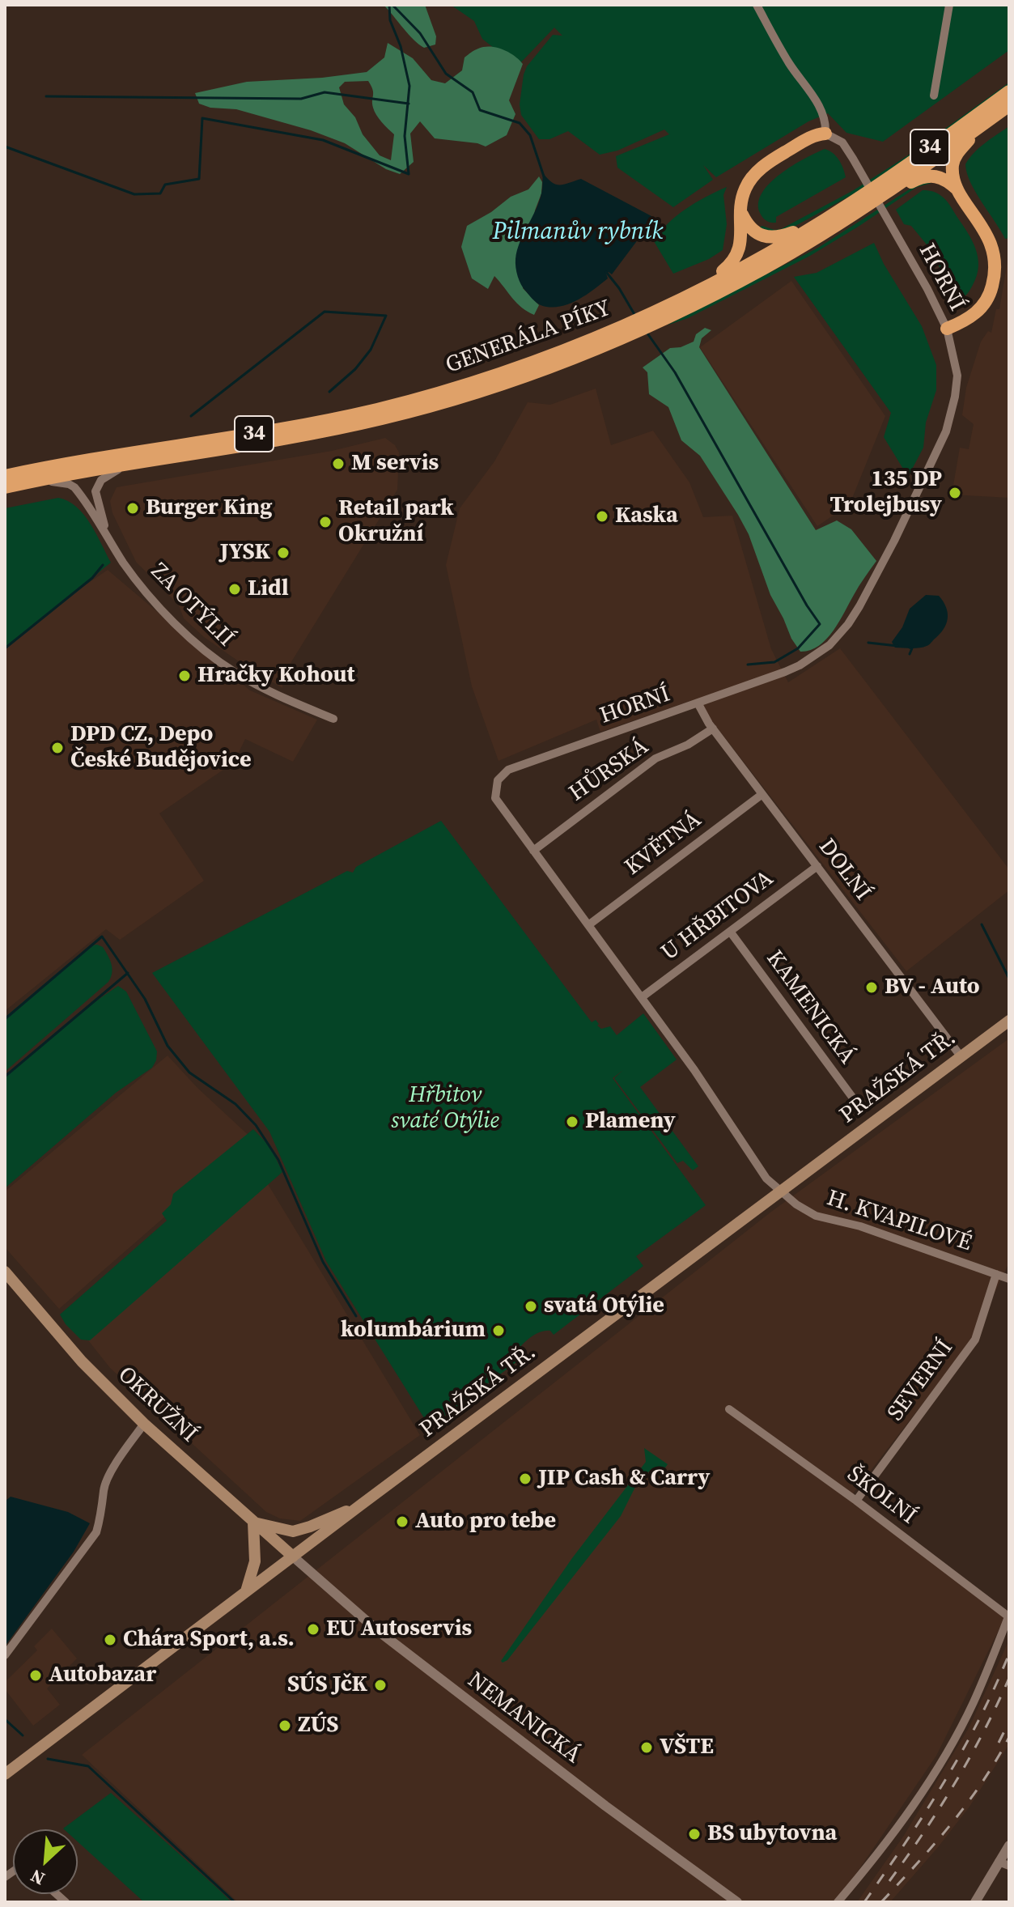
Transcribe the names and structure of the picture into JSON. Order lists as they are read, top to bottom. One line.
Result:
{"streets":{"highway":["34","GENERÁLA PÍKY"],"main road":["PRAŽSKÁ TŘ.","OKRUŽNÍ"],"street":["HORNÍ","ZA OTÝLIÍ","HŮRSKÁ","KVĚTNÁ","DOLNÍ","U HŘBITOVA","KAMENICKÁ","H. KVAPILOVÉ","SEVERNÍ","ŠKOLNÍ","NEMANICKÁ"]},"crossings":[["HORNÍ","HŮRSKÁ"],["HORNÍ","KVĚTNÁ"],["HORNÍ","DOLNÍ"],["HORNÍ","U HŘBITOVA"],["HORNÍ","PRAŽSKÁ TŘ."],["HORNÍ","H. KVAPILOVÉ"],["GENERÁLA PÍKY","ZA OTÝLIÍ"],["HŮRSKÁ","DOLNÍ"],["KVĚTNÁ","DOLNÍ"],["DOLNÍ","U HŘBITOVA"],["DOLNÍ","PRAŽSKÁ TŘ."],["U HŘBITOVA","KAMENICKÁ"],["PRAŽSKÁ TŘ.","H. KVAPILOVÉ"],["PRAŽSKÁ TŘ.","OKRUŽNÍ"],["PRAŽSKÁ TŘ.","NEMANICKÁ"],["H. KVAPILOVÉ","SEVERNÍ"],["SEVERNÍ","ŠKOLNÍ"],["OKRUŽNÍ","NEMANICKÁ"]],"water":["Pilmanův rybník"],"parks":["Hřbitov svaté Otýlie"],"places":["M servis","135 DP Trolejbusy","Burger King","Kaska","Retail park Okružní","JYSK","Lidl","Hračky Kohout","DPD CZ, Depo České Budějovice","BV - Auto","Plameny","svatá Otýlie","kolumbárium","JIP Cash & Carry","Auto pro tebe","EU Autoservis","Chára Sport, a.s.","Autobazar","SÚS JčK","ZÚS","VŠTE","BS ubytovna"],"north":"bottom left"}
